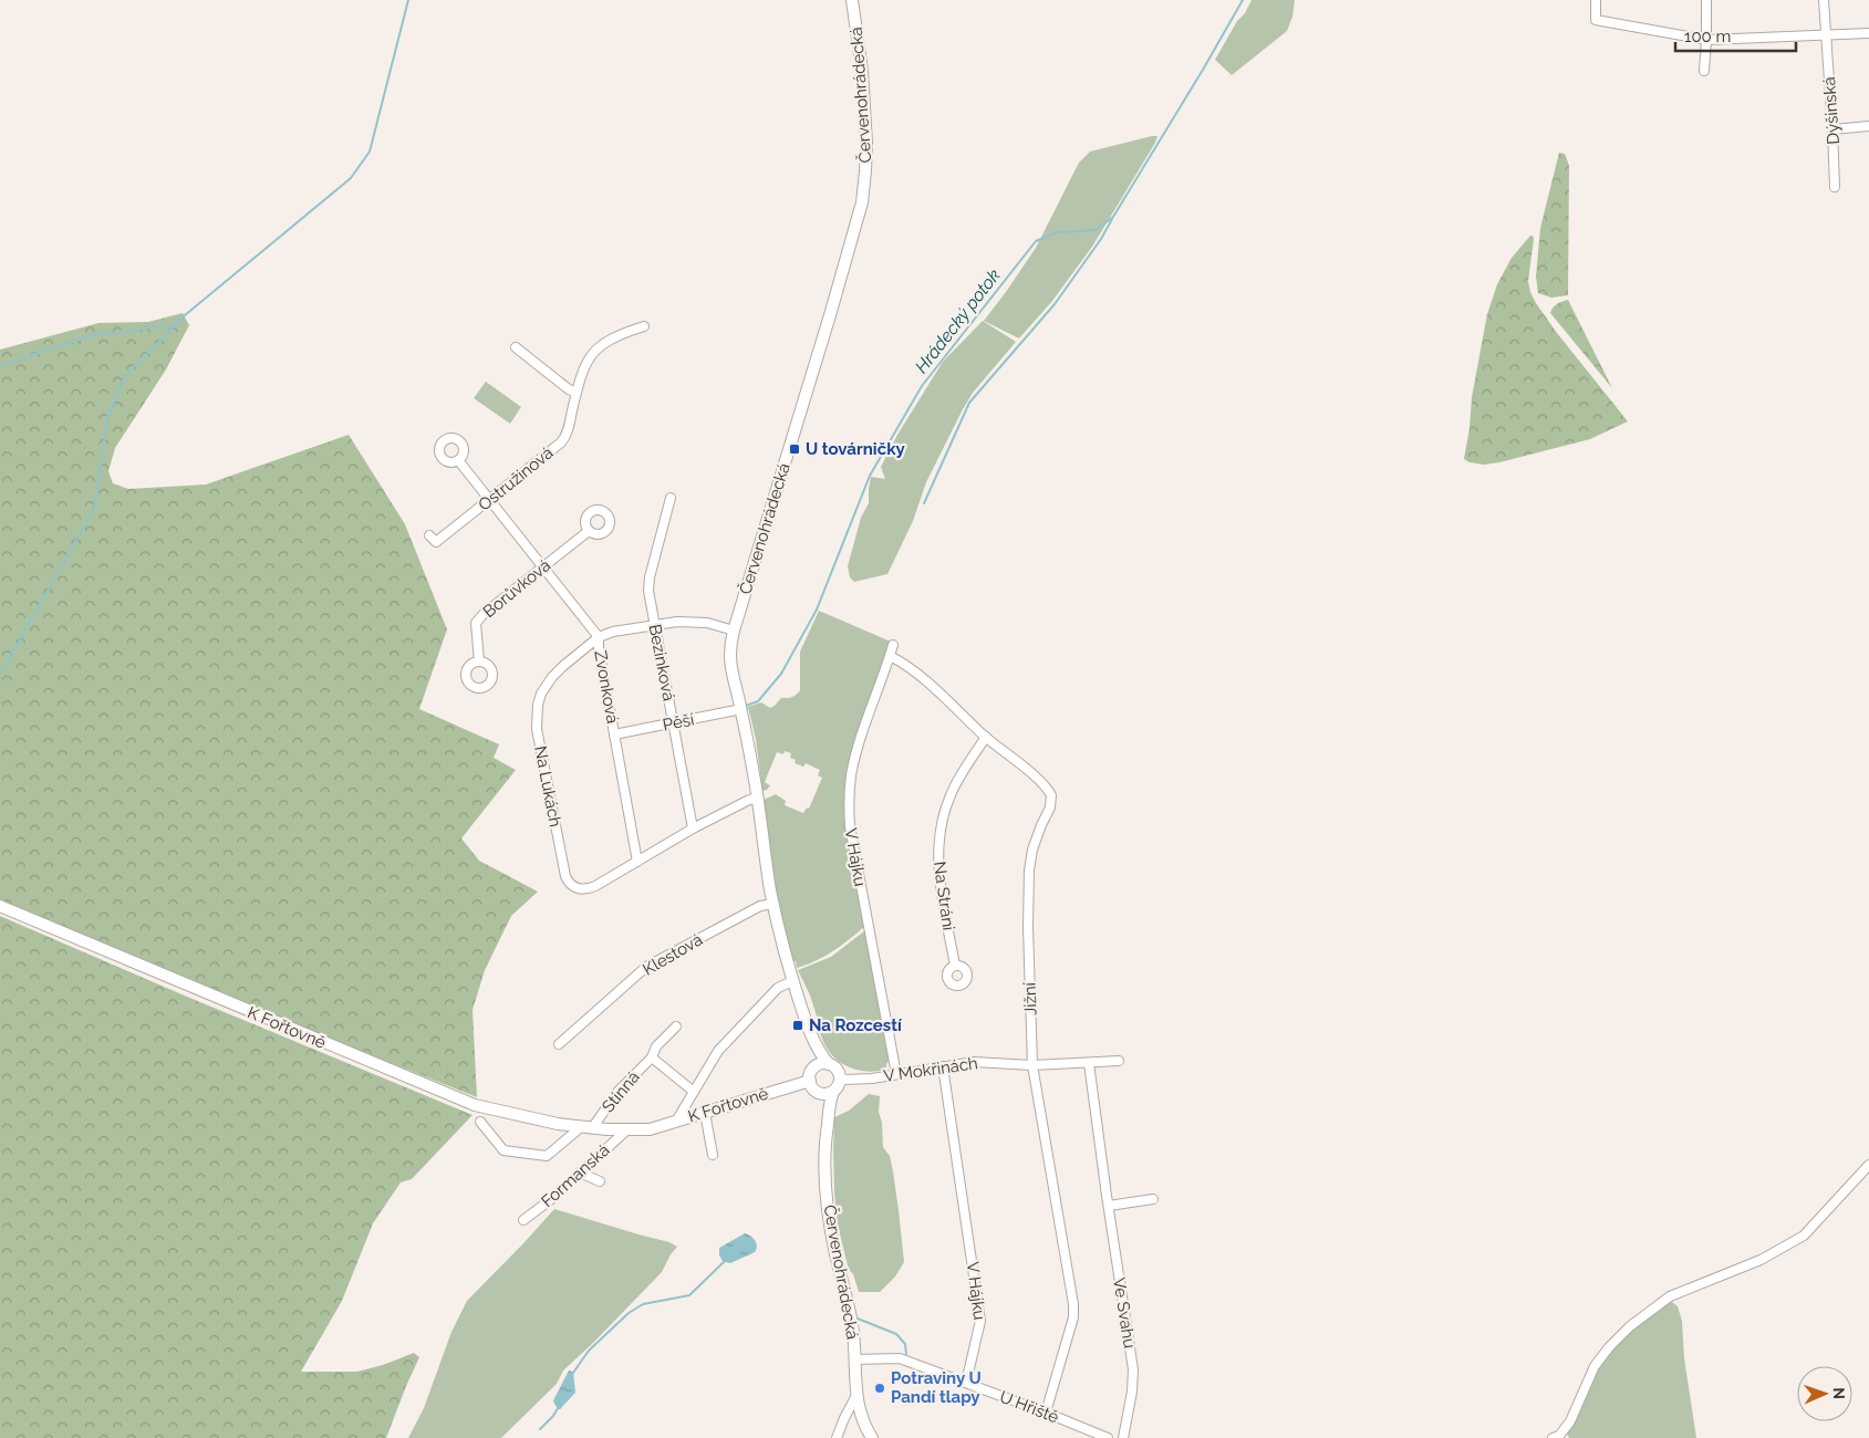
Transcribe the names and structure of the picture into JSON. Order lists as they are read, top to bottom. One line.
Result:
{"streets":{"street":["Červenohrádecká","Dýšinská","Ostružinová","Borůvková","Bezinková","Zvonková","Pěší","Na Lukách","V Hájku","Na Stráni","Klestová","Jižní","K Fořtovně","V Mokřinách","Stinná","Formanská","Ve Svahu","U Hřiště"]},"crossings":[["Červenohrádecká","Pěší"],["Červenohrádecká","Na Lukách"],["Červenohrádecká","Klestová"],["Červenohrádecká","K Fořtovně"],["Červenohrádecká","V Mokřinách"],["Červenohrádecká","U Hřiště"],["Ostružinová","Zvonková"],["Borůvková","Zvonková"],["Bezinková","Pěší"],["Bezinková","Na Lukách"],["Zvonková","Pěší"],["Zvonková","Na Lukách"],["V Hájku","Jižní"],["V Hájku","V Mokřinách"],["V Hájku","U Hřiště"],["Na Stráni","Jižní"],["Jižní","V Mokřinách"],["Jižní","U Hřiště"],["K Fořtovně","V Mokřinách"],["K Fořtovně","Stinná"],["K Fořtovně","Formanská"],["V Mokřinách","Ve Svahu"]],"water":["Hrádecký potok"],"places":{"transit":["U továrničky","Na Rozcestí"],"other":["Potraviny U Pandí tlapy"]},"scale_bar":"100 m","north":"right"}
